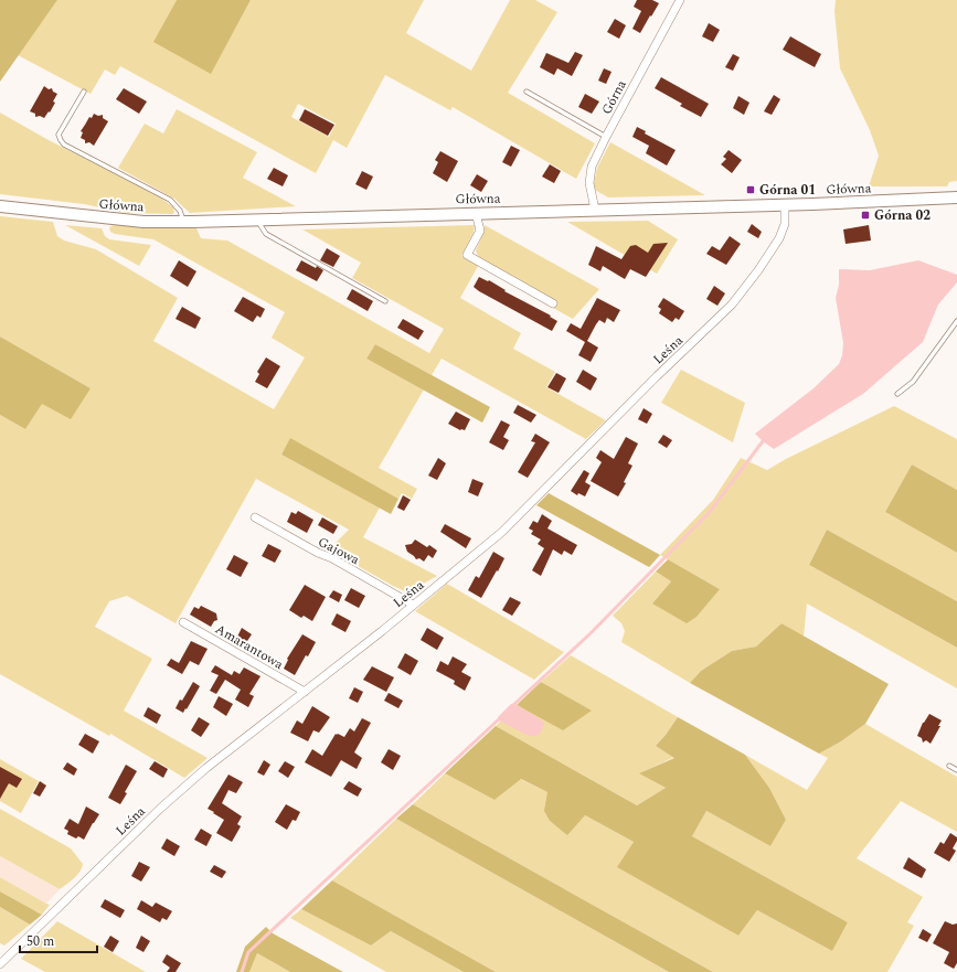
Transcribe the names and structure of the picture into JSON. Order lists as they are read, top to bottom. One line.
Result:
{"streets":{"main road":["Główna"],"street":["Górna","Leśna","Gajowa","Amarantowa"]},"crossings":[["Górna","Główna"],["Główna","Leśna"],["Leśna","Gajowa"],["Leśna","Amarantowa"]],"places":{"transit":["Górna 01","Górna 02"]},"scale_bar":"50 m"}
